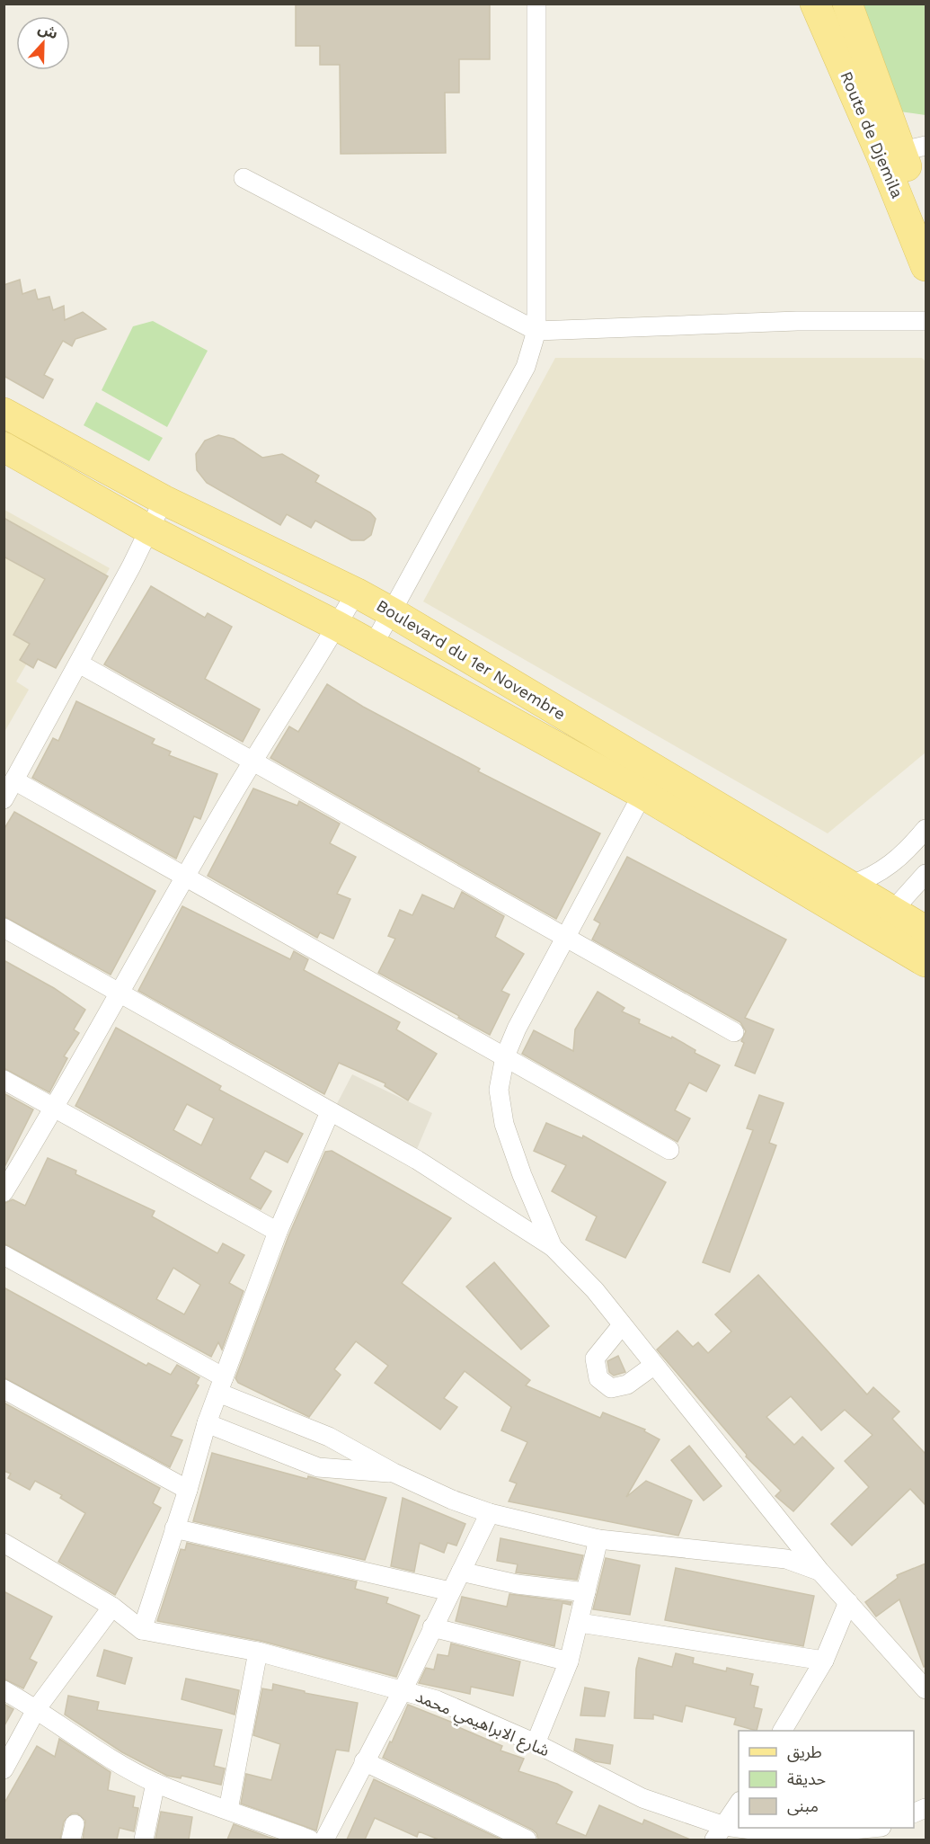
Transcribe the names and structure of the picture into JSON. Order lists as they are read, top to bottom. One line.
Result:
{"streets":{"main road":["Route de Djemila","Boulevard du 1er Novembre"],"street":["شارع الابراهيمي محمد"]},"legend":["طريق","حديقة","مبنى"],"north":"top"}
